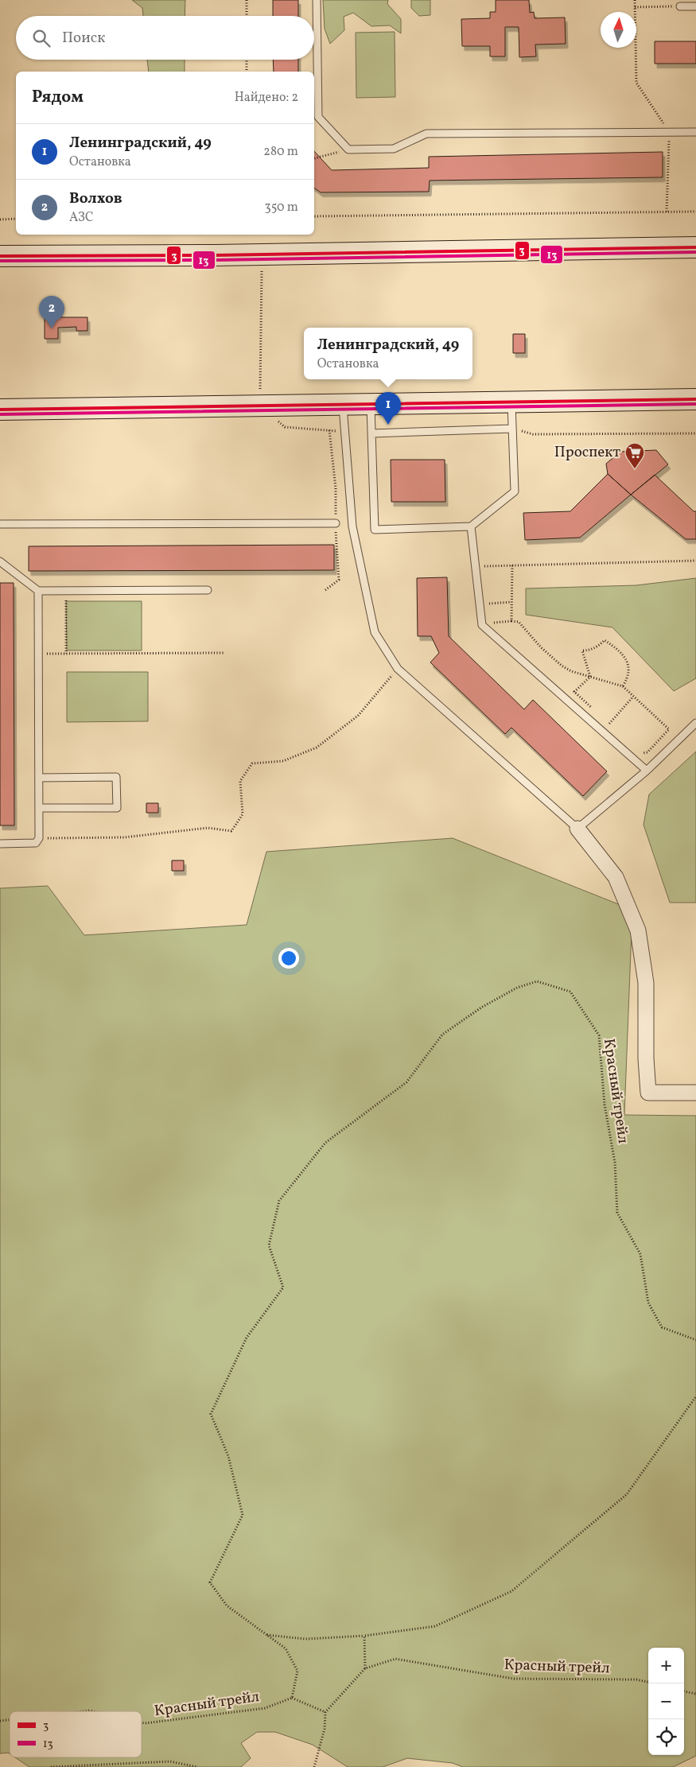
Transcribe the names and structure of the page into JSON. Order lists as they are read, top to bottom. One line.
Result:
{"streets":{"path":["Красный трейл"]},"places":{"supermarket":["Проспект"]},"lines":["transit line 3","transit line 13"],"legend":["3","13"],"north":"top","page":{"search":"Поиск","heading":["Рядом","Найдено: 2"],"list":[{"mark":"1","name":"Ленинградский, 49","note":"Остановка","value":"280 m"},{"mark":"2","name":"Волхов","note":"АЗС","value":"350 m"}],"pins":["2","1"],"popup":["Ленинградский, 49","Остановка"],"map_buttons":["+","−"]}}
